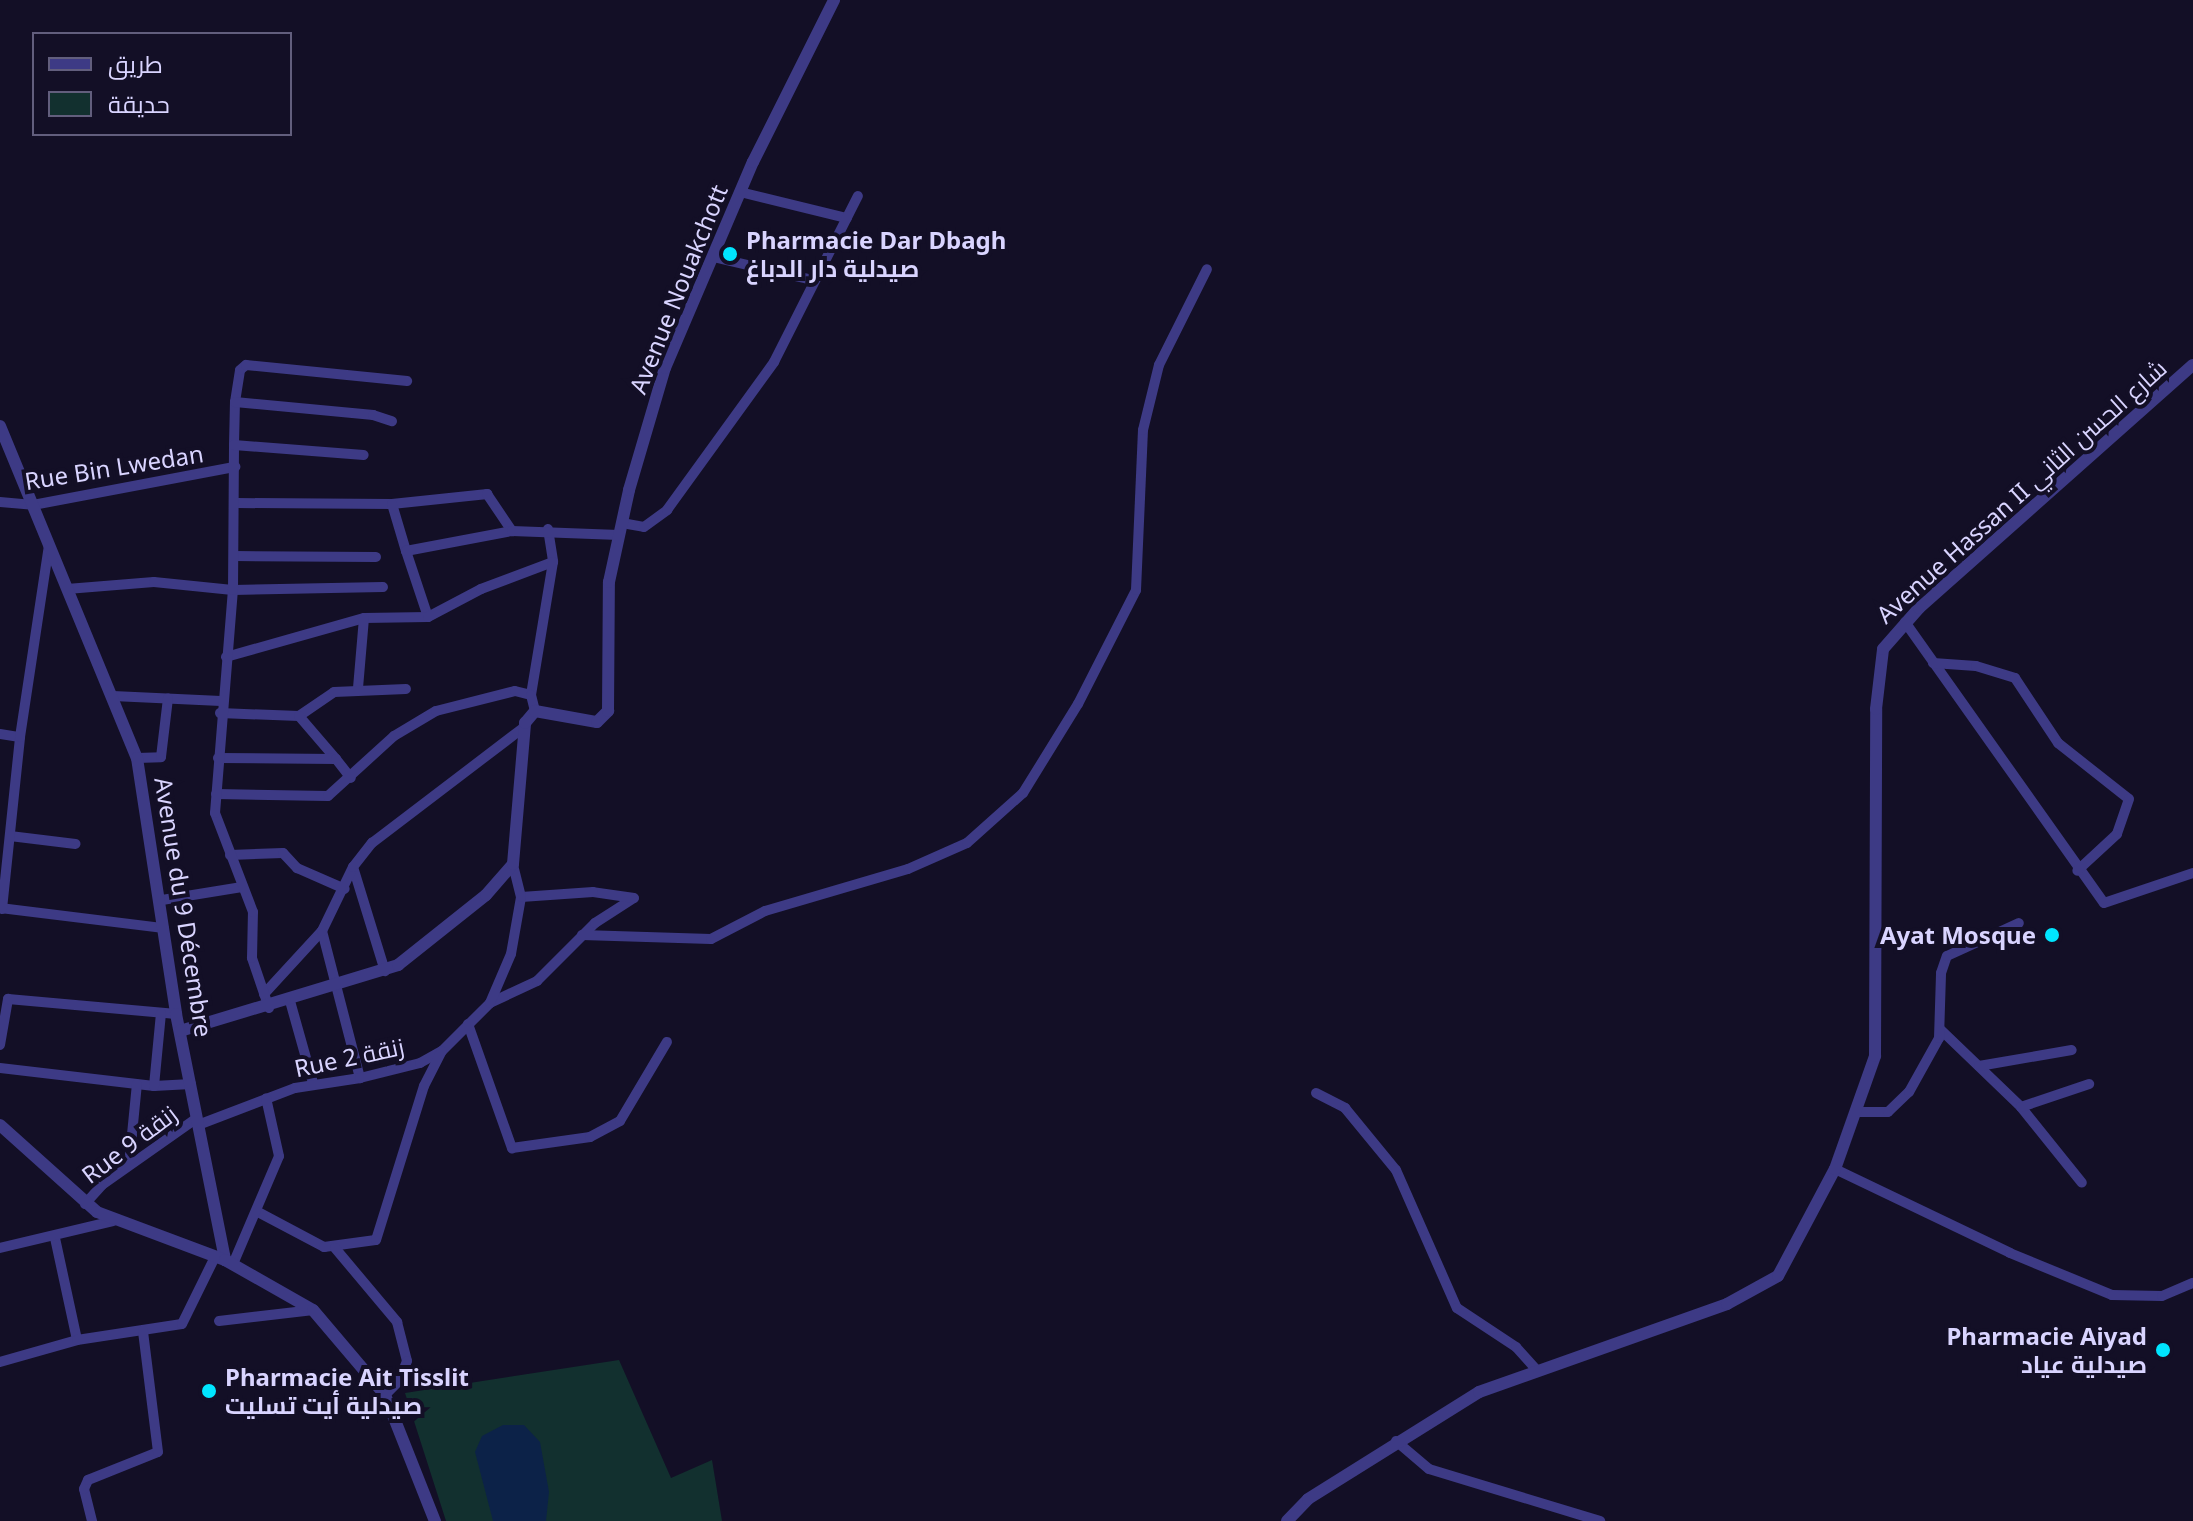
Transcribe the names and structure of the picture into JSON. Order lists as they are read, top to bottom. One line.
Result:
{"streets":{"street":["Avenue Nouakchott","Rue Bin Lwedan","Avenue Hassan II شارع الحسن الثاني","Avenue du 9 Décembre","Rue 2 زنقة","Rue 9 زنقة"]},"crossings":[["Rue Bin Lwedan","Avenue du 9 Décembre"],["Avenue du 9 Décembre","Rue 2 زنقة"],["Avenue du 9 Décembre","Rue 9 زنقة"],["Rue 2 زنقة","Rue 9 زنقة"]],"places":["Pharmacie Dar Dbagh صيدلية دار الدباغ","Ayat Mosque","Pharmacie Aiyad صيدلية عياد","Pharmacie Ait Tisslit صيدلية أيت تسليت"],"legend":["طريق","حديقة"]}
